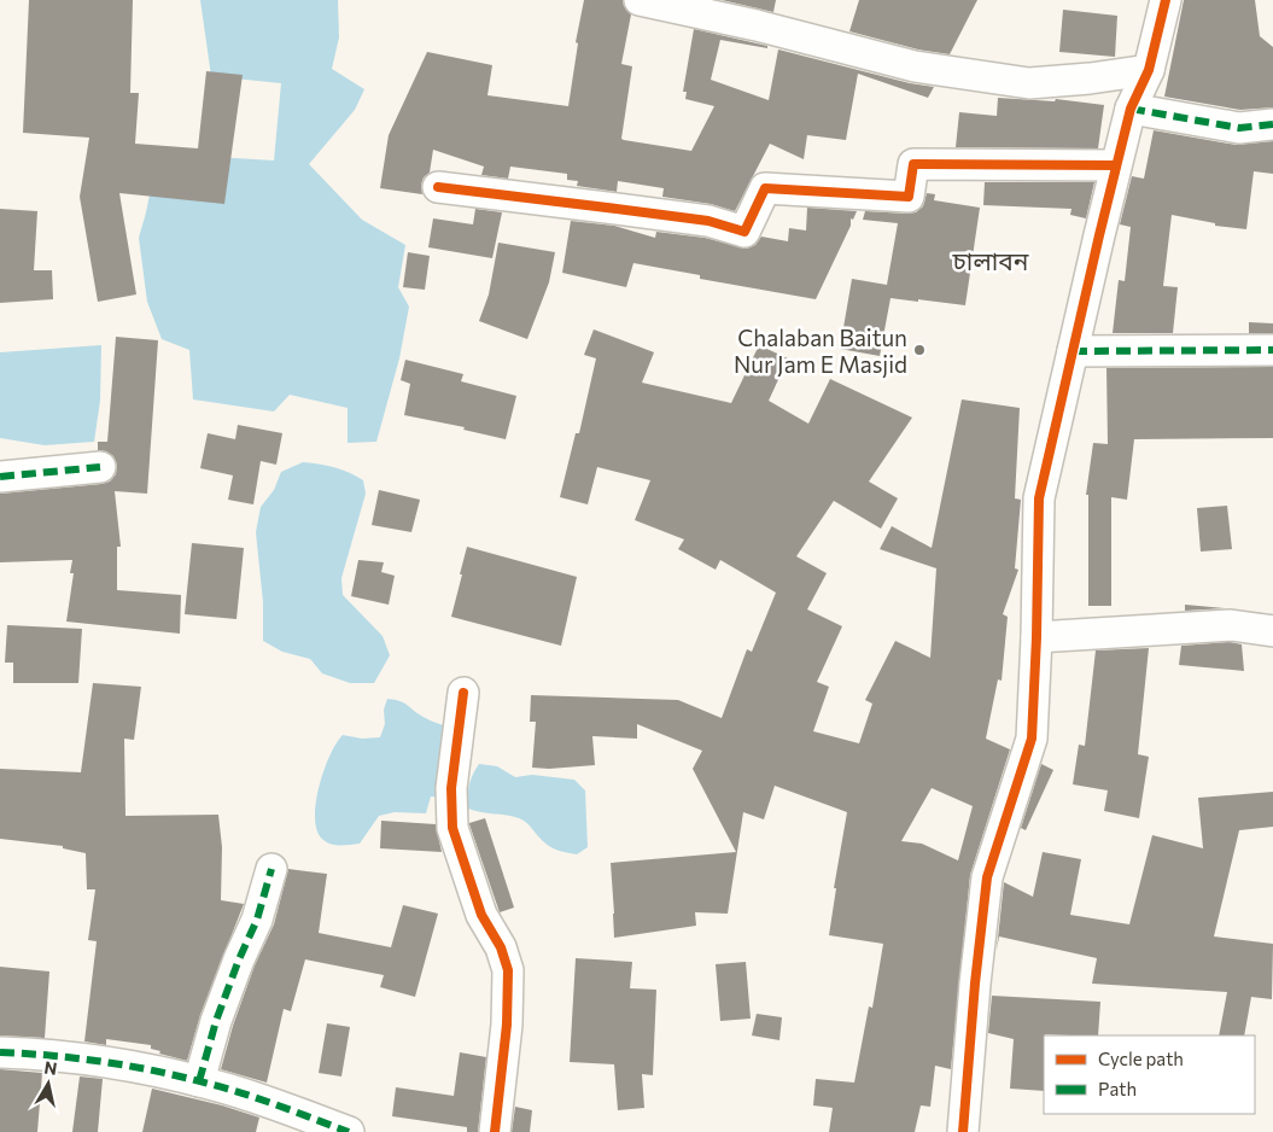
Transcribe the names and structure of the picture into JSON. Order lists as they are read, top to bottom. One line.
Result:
{"districts":["চালাবন"],"places":["Chalaban Baitun Nur Jam E Masjid"],"legend":["Cycle path","Path"],"north":"top"}
